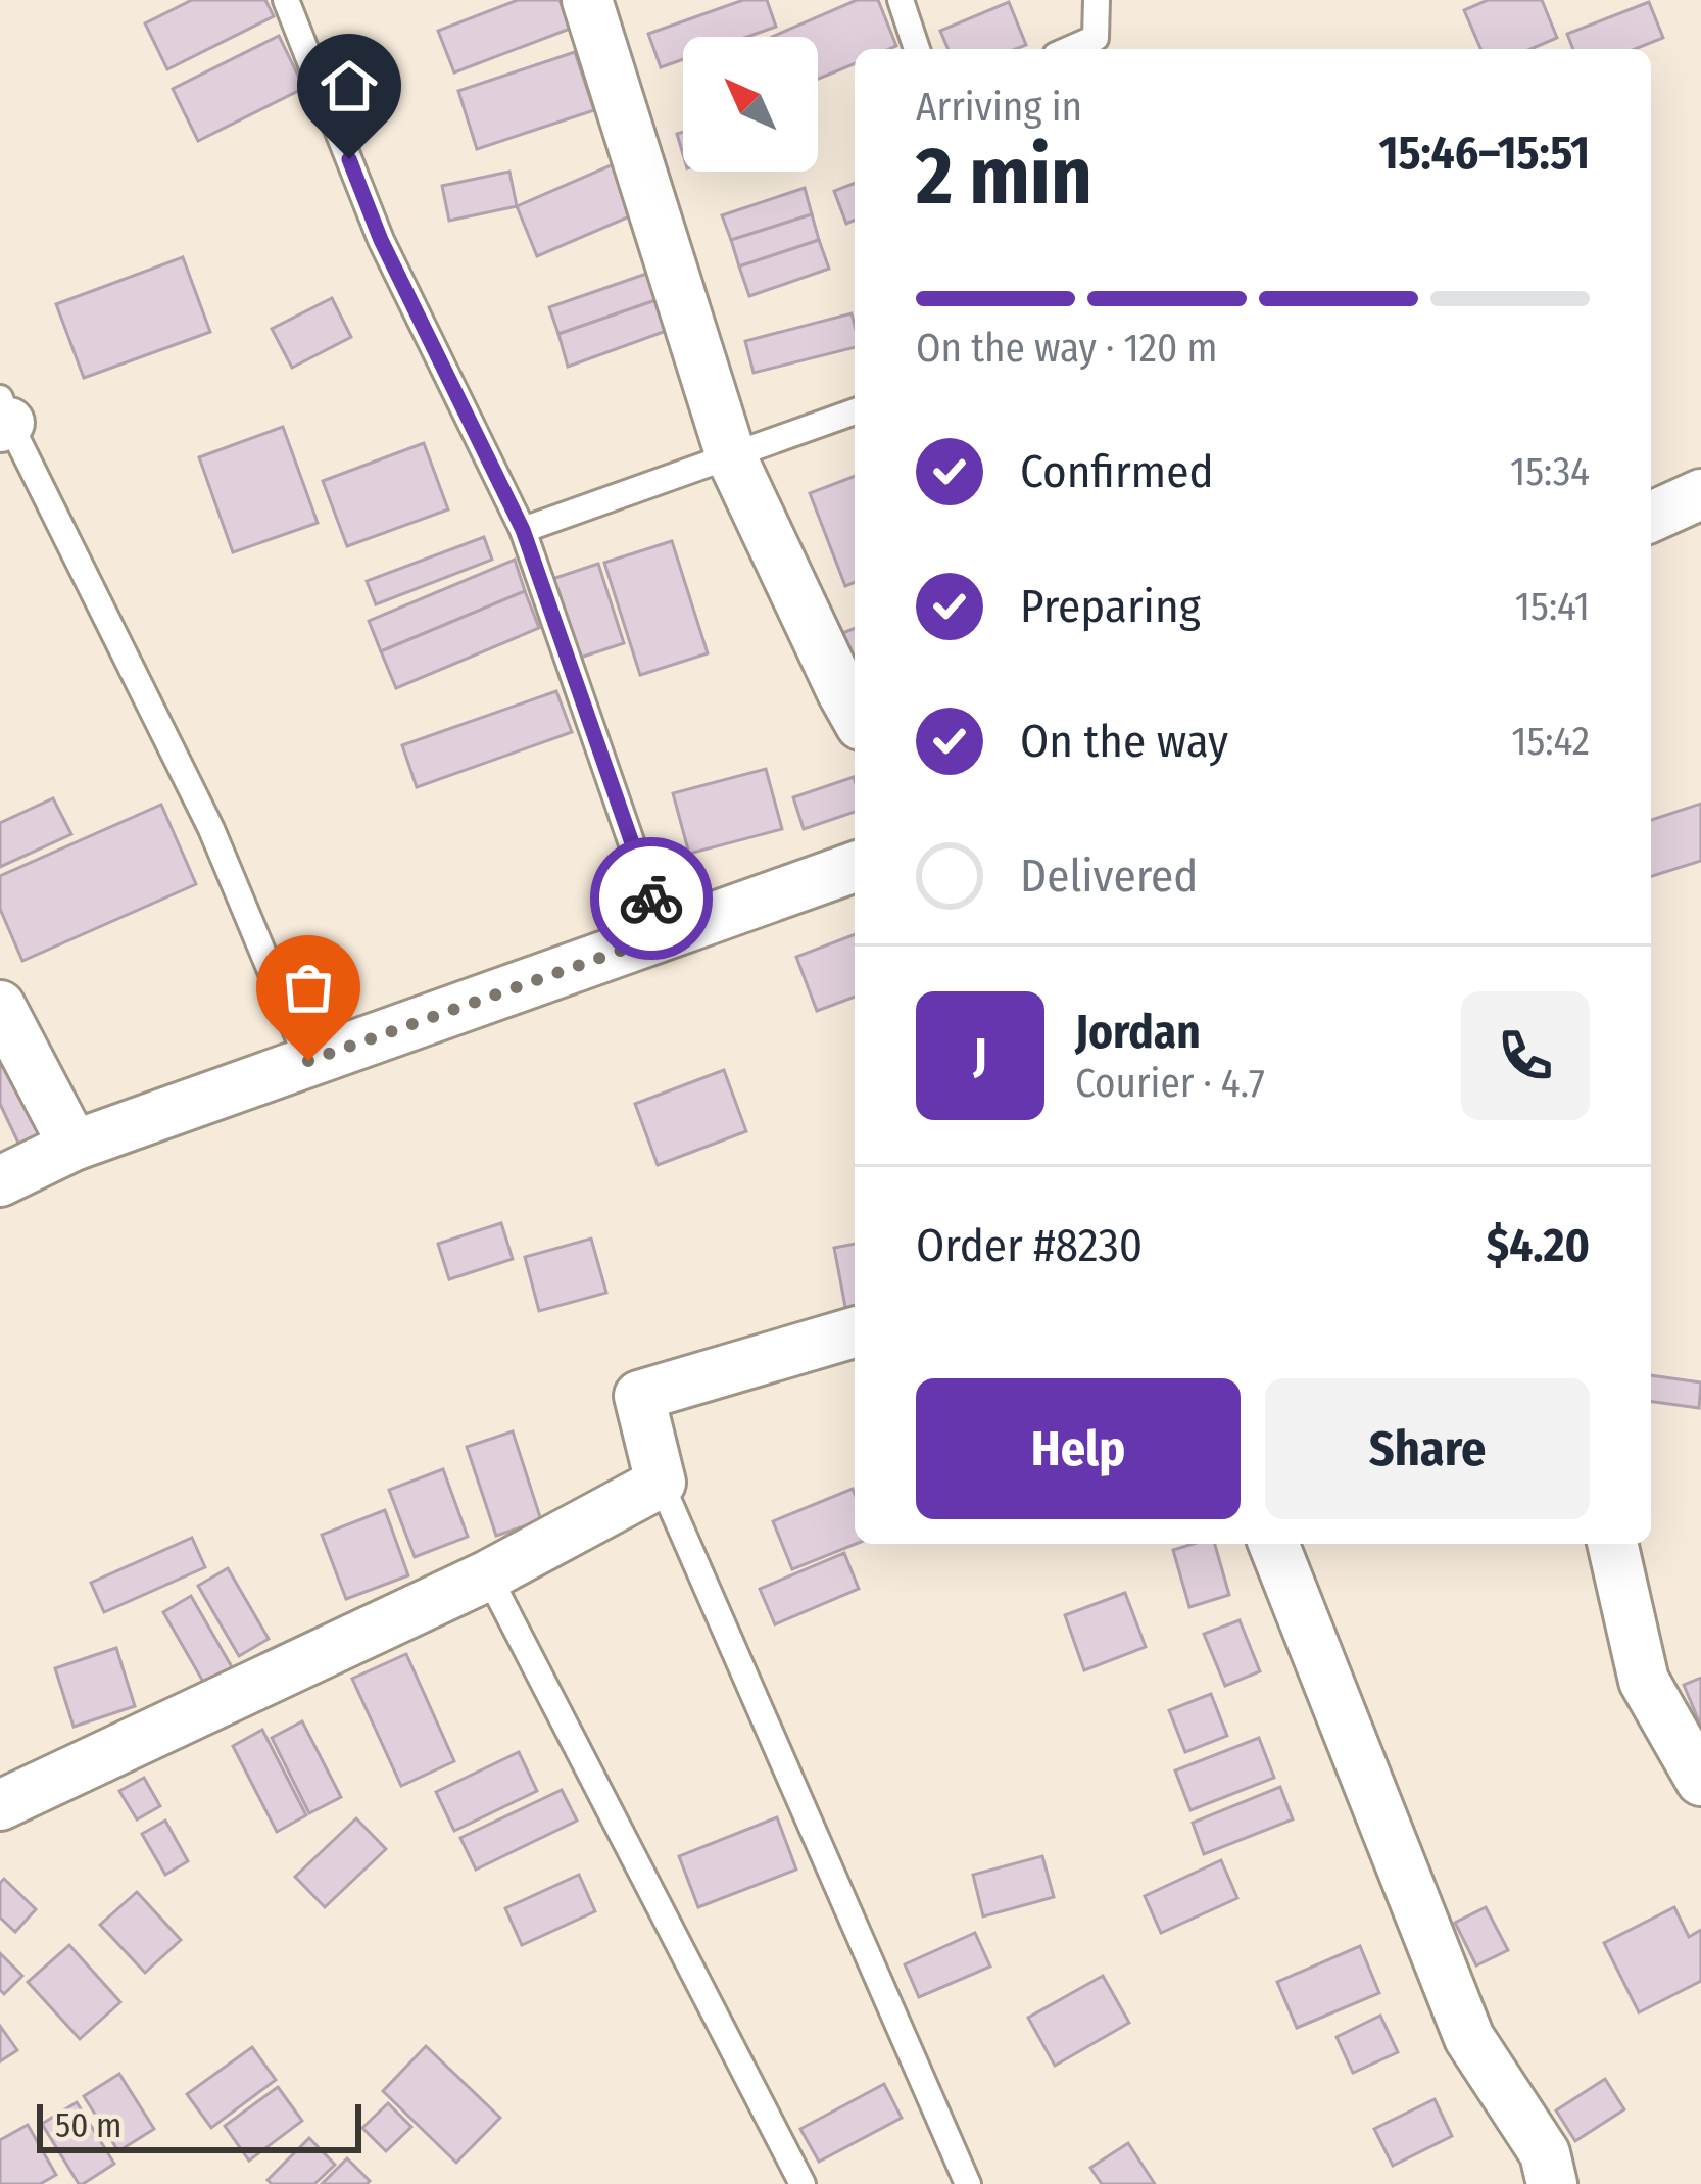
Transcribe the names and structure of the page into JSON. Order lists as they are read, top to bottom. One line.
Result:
{"scale_bar":"50 m","north":"top left","page":{"heading":["2 min","Arriving in","15:46–15:51"],"panel":["Jordan","Courier · 4.7","Order #8230","$4.20"],"bar":"On the way · 120 m","list":[["Confirmed","15:34"],["Preparing","15:41"],["On the way","15:42"],"Delivered"],"round":"J","buttons":["Help","Share"],"scale":"50 m"}}
